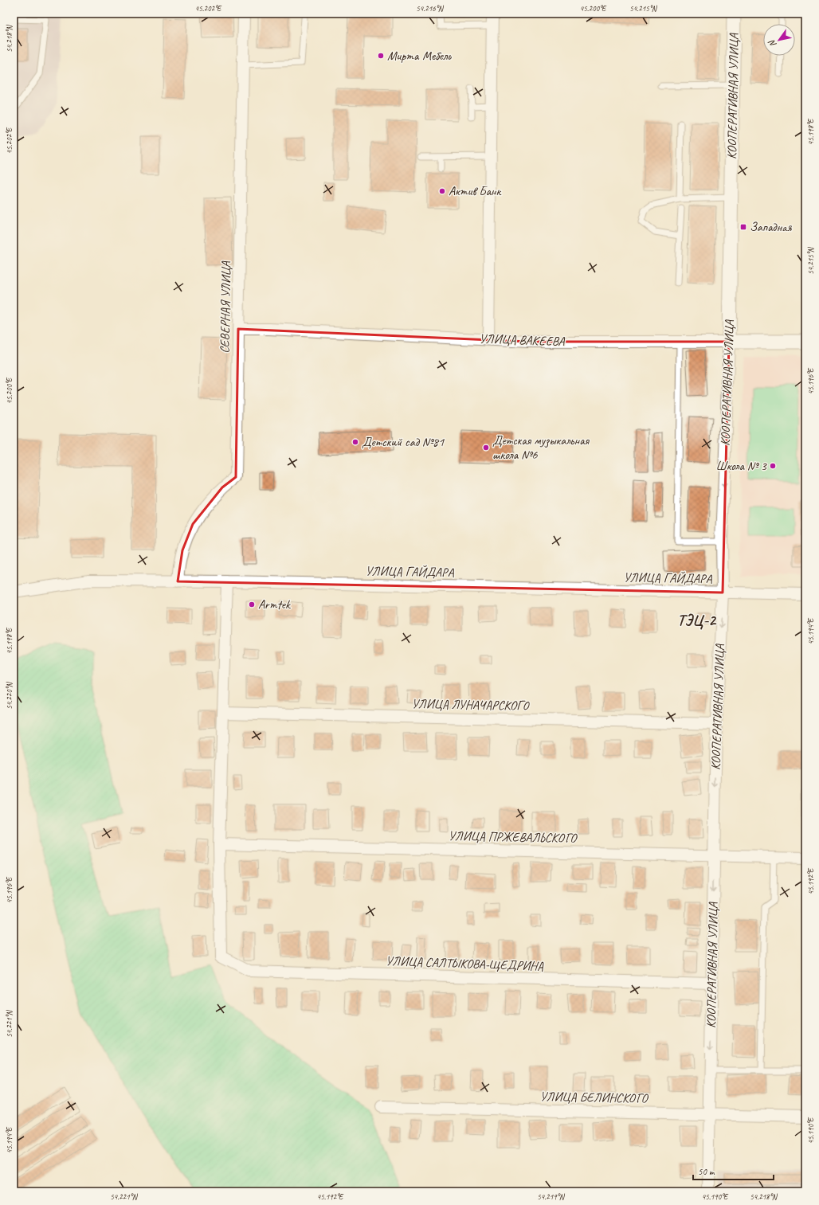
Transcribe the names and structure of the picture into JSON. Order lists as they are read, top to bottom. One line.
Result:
{"streets":{"street":["КООПЕРАТИВНАЯ УЛИЦА","СЕВЕРНАЯ УЛИЦА","УЛИЦА ВАКЕЕВА","УЛИЦА ГАЙДАРА","УЛИЦА ЛУНАЧАРСКОГО","УЛИЦА ПРЖЕВАЛЬСКОГО","УЛИЦА САЛТЫКОВА-ЩЕДРИНА","УЛИЦА БЕЛИНСКОГО"]},"crossings":[["КООПЕРАТИВНАЯ УЛИЦА","УЛИЦА ВАКЕЕВА"],["КООПЕРАТИВНАЯ УЛИЦА","УЛИЦА ГАЙДАРА"],["КООПЕРАТИВНАЯ УЛИЦА","УЛИЦА ЛУНАЧАРСКОГО"],["КООПЕРАТИВНАЯ УЛИЦА","УЛИЦА ПРЖЕВАЛЬСКОГО"],["КООПЕРАТИВНАЯ УЛИЦА","УЛИЦА САЛТЫКОВА-ЩЕДРИНА"],["КООПЕРАТИВНАЯ УЛИЦА","УЛИЦА БЕЛИНСКОГО"],["СЕВЕРНАЯ УЛИЦА","УЛИЦА ВАКЕЕВА"],["СЕВЕРНАЯ УЛИЦА","УЛИЦА ГАЙДАРА"],["УЛИЦА ПРЖЕВАЛЬСКОГО","УЛИЦА САЛТЫКОВА-ЩЕДРИНА"]],"one_way":["КООПЕРАТИВНАЯ УЛИЦА"],"districts":["ТЭЦ-2"],"places":{"other":["Мирта Мебель","Актив Банк","Детский сад №81","Детская музыкальная школа №6","Школа № 3","Armtek"],"transit":["Западная"]},"scale_bar":"50 m","north":"bottom left","coordinates":["45.202°E","54.216°N","45.200°E","54.215°N","54.218°N","45.198°E","45.196°E","45.194°E","54.220°N","45.192°E","54.221°N","45.190°E","54.219°N"]}
